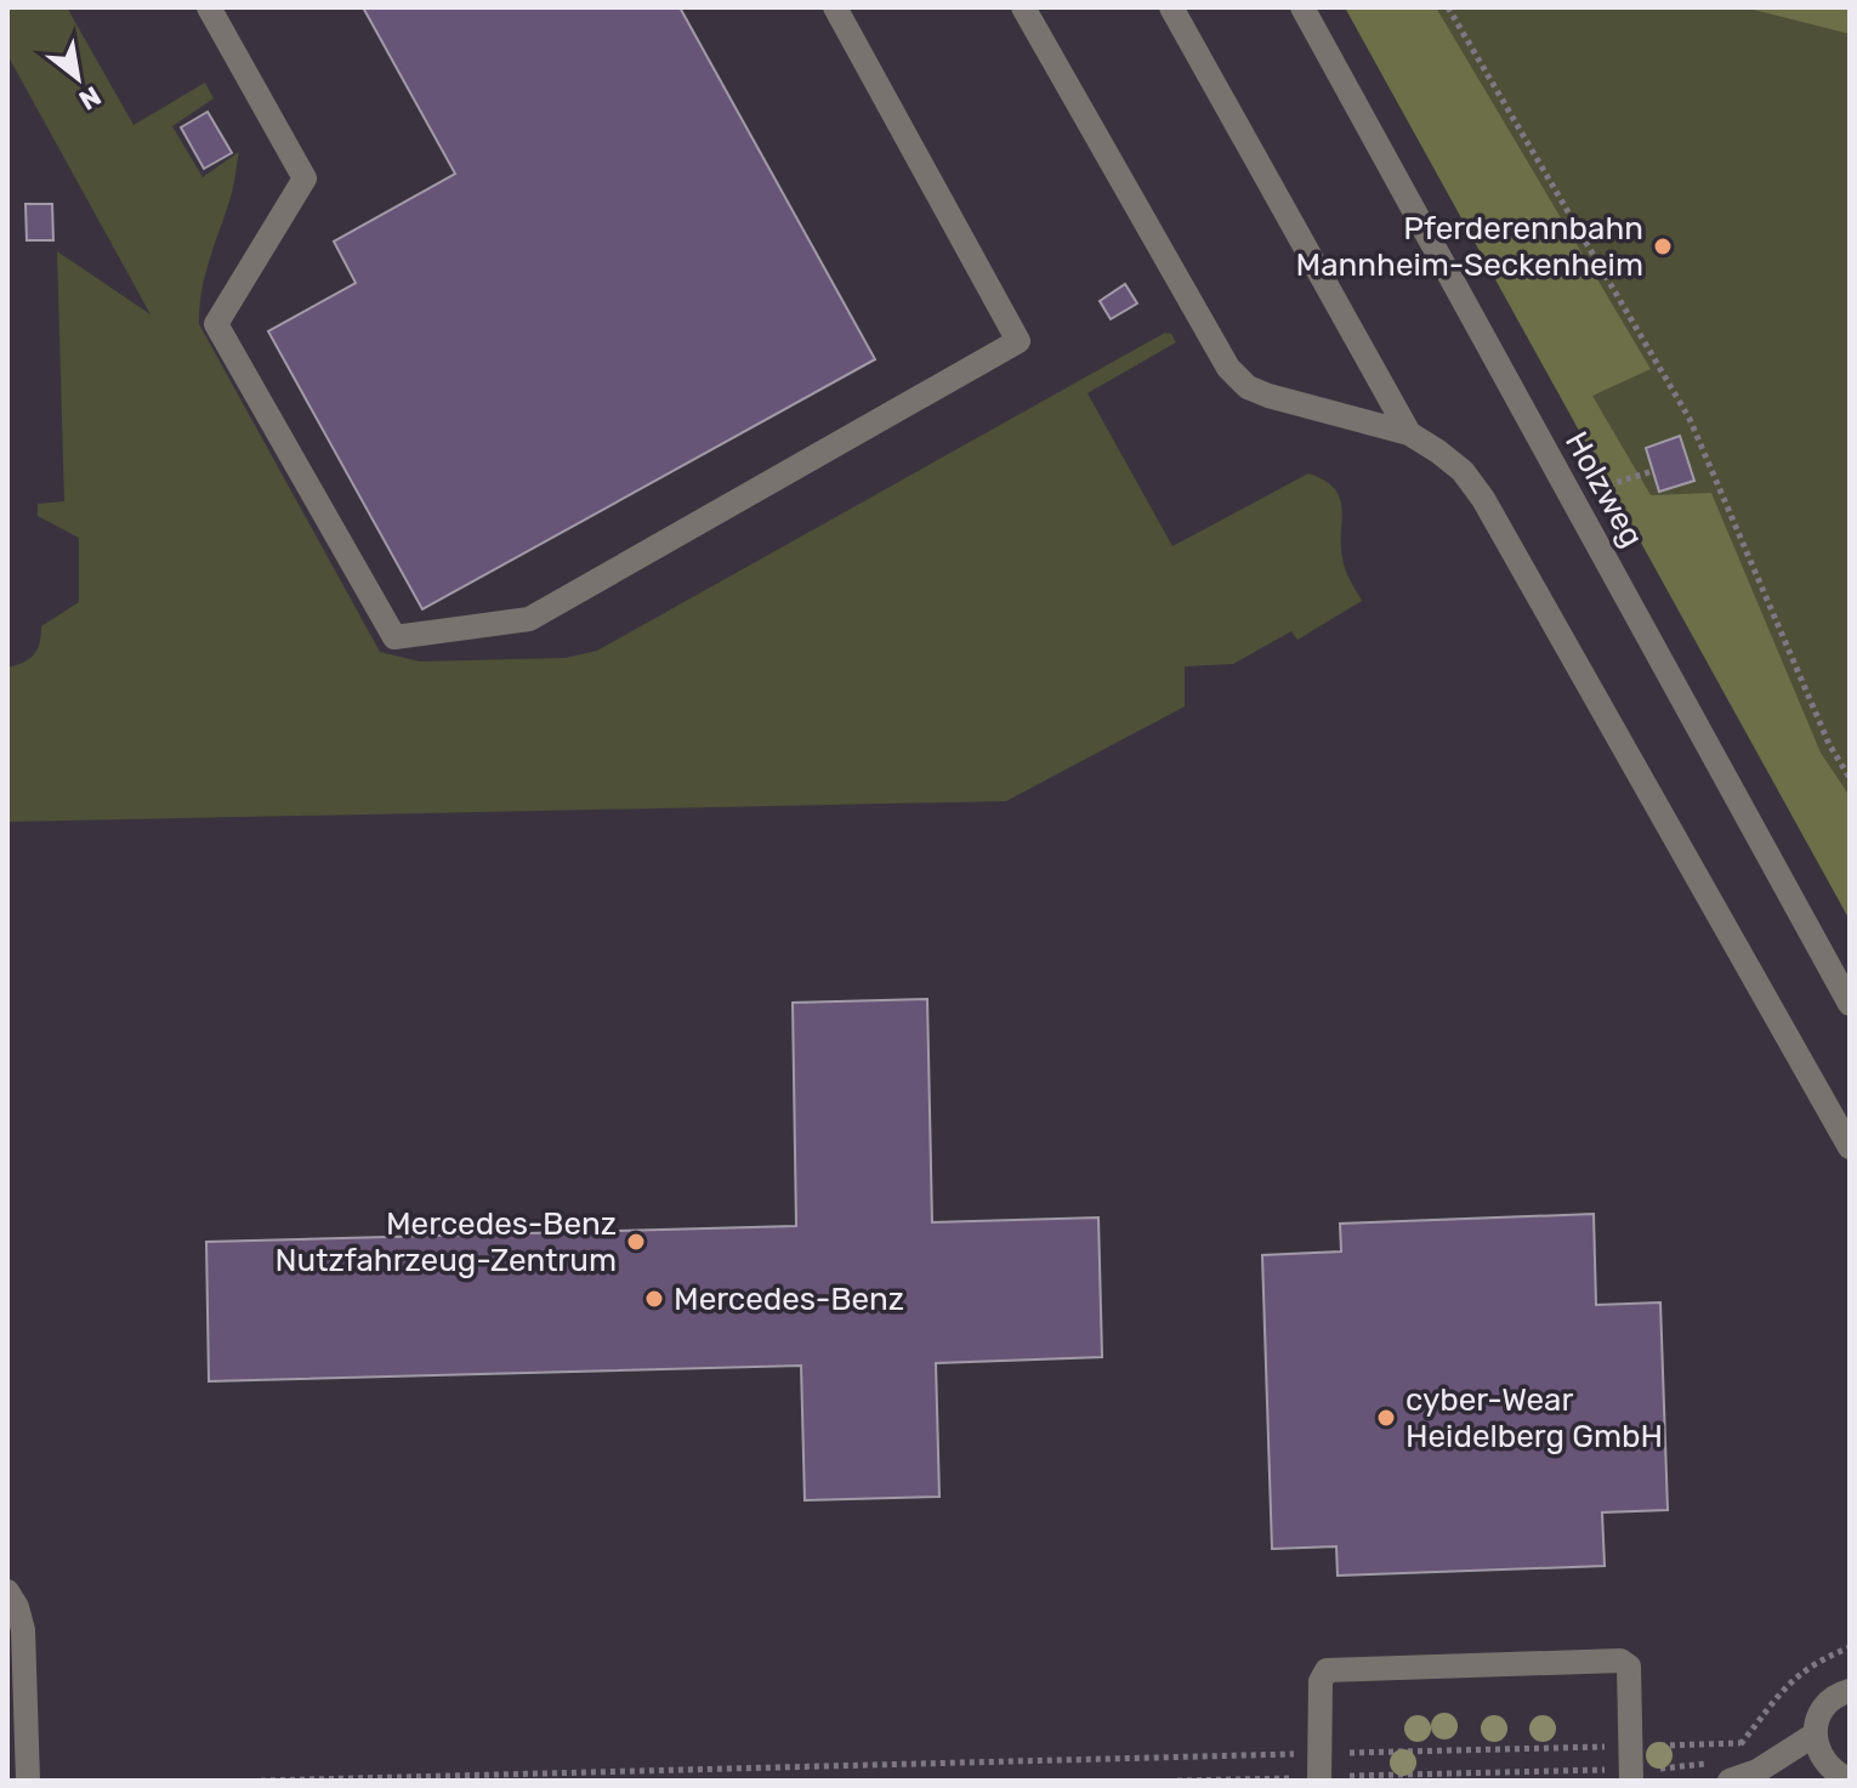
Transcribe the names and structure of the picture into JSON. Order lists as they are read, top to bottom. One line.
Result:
{"streets":{"street":["Holzweg"]},"places":["Pferderennbahn Mannheim-Seckenheim","Mercedes-Benz Nutzfahrzeug-Zentrum","Mercedes-Benz","cyber-Wear Heidelberg GmbH"],"north":"bottom right"}
